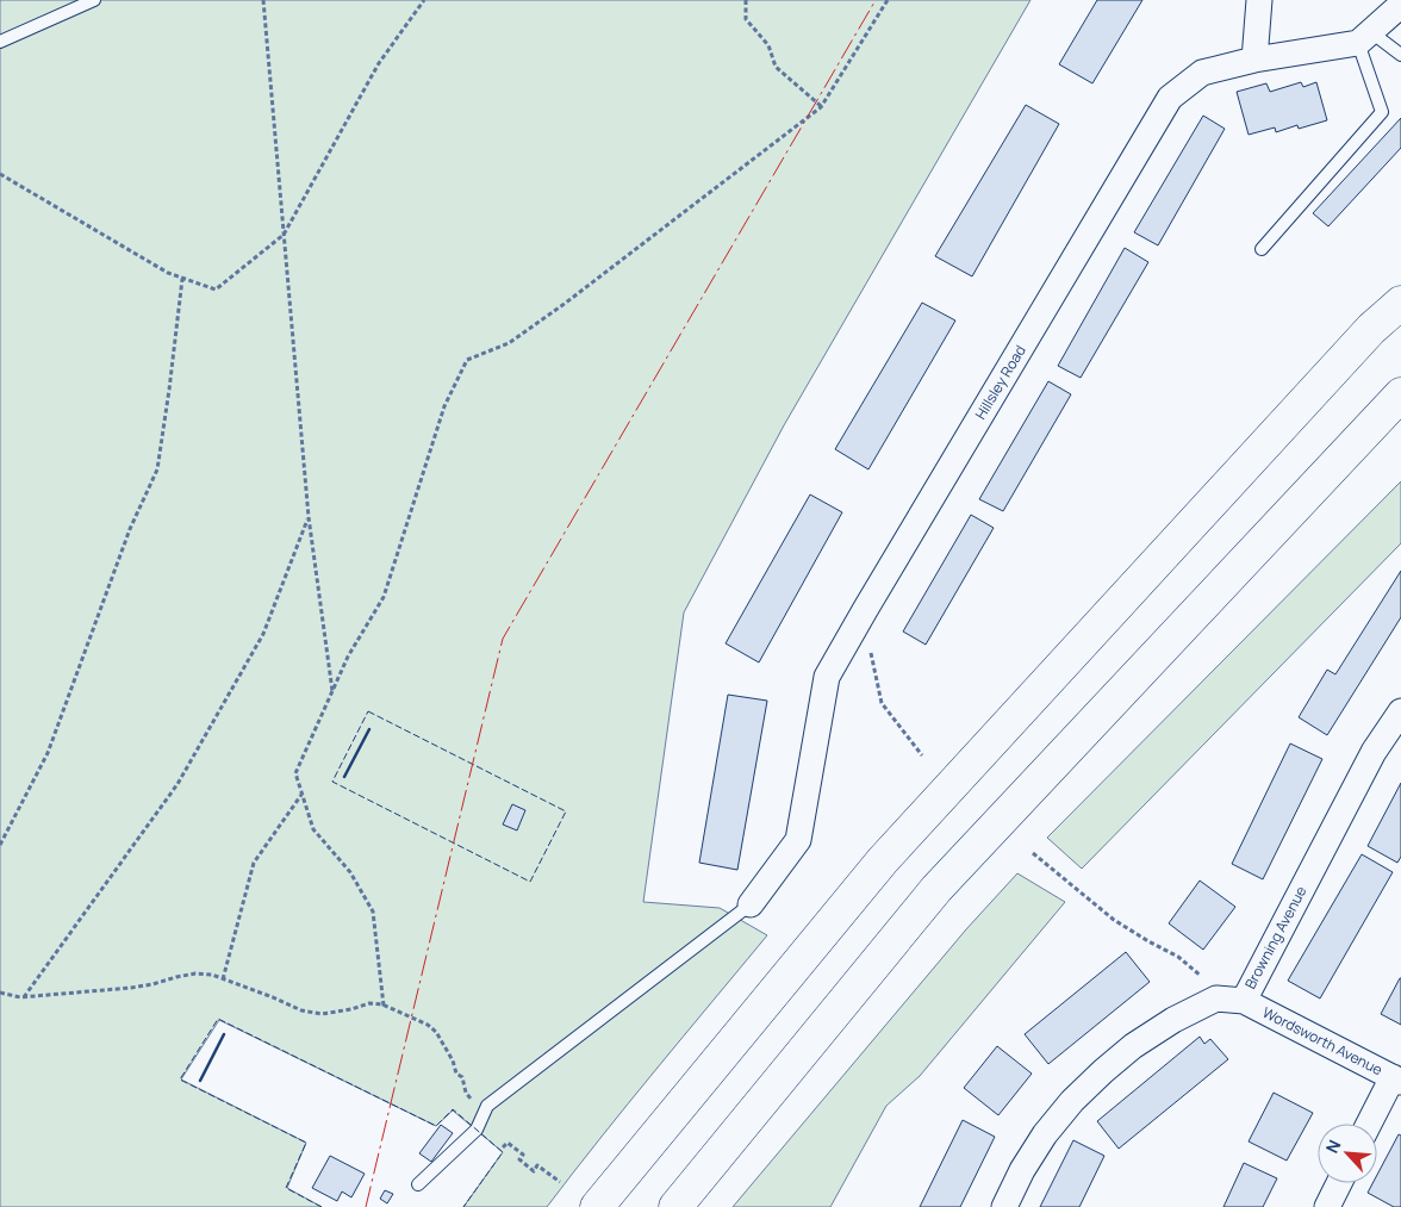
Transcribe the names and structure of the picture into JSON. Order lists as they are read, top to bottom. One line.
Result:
{"streets":{"street":["Hillsley Road","Browning Avenue","Wordsworth Avenue"]},"crossings":[["Browning Avenue","Wordsworth Avenue"]],"north":"top left"}
